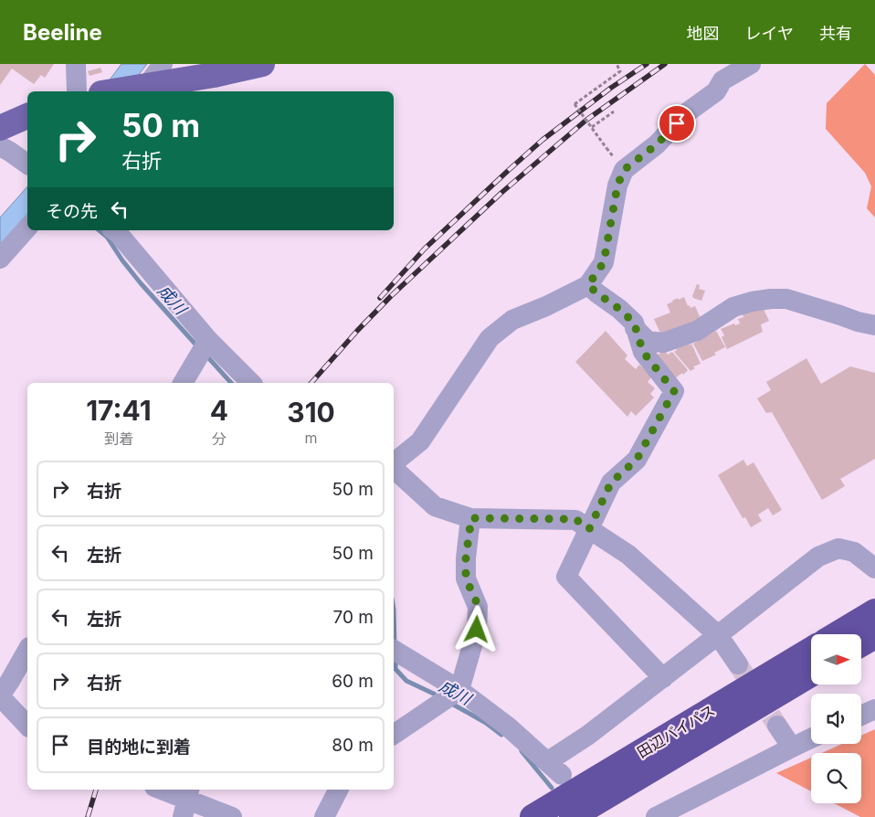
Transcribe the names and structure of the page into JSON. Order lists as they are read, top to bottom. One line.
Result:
{"streets":{"highway":["田辺バイパス"]},"water":["成川"],"north":"right","page":{"header":"Beeline","nav":["地図","レイヤ","共有"],"turn":["50 m","右折"],"then":"その先","eta":["17:41","到着","4","分","310","m"],"list":[{"name":"右折","value":"50 m"},{"name":"左折","value":"50 m"},{"name":"左折","value":"70 m"},{"name":"右折","value":"60 m"},{"name":"目的地に到着","value":"80 m"}]}}
